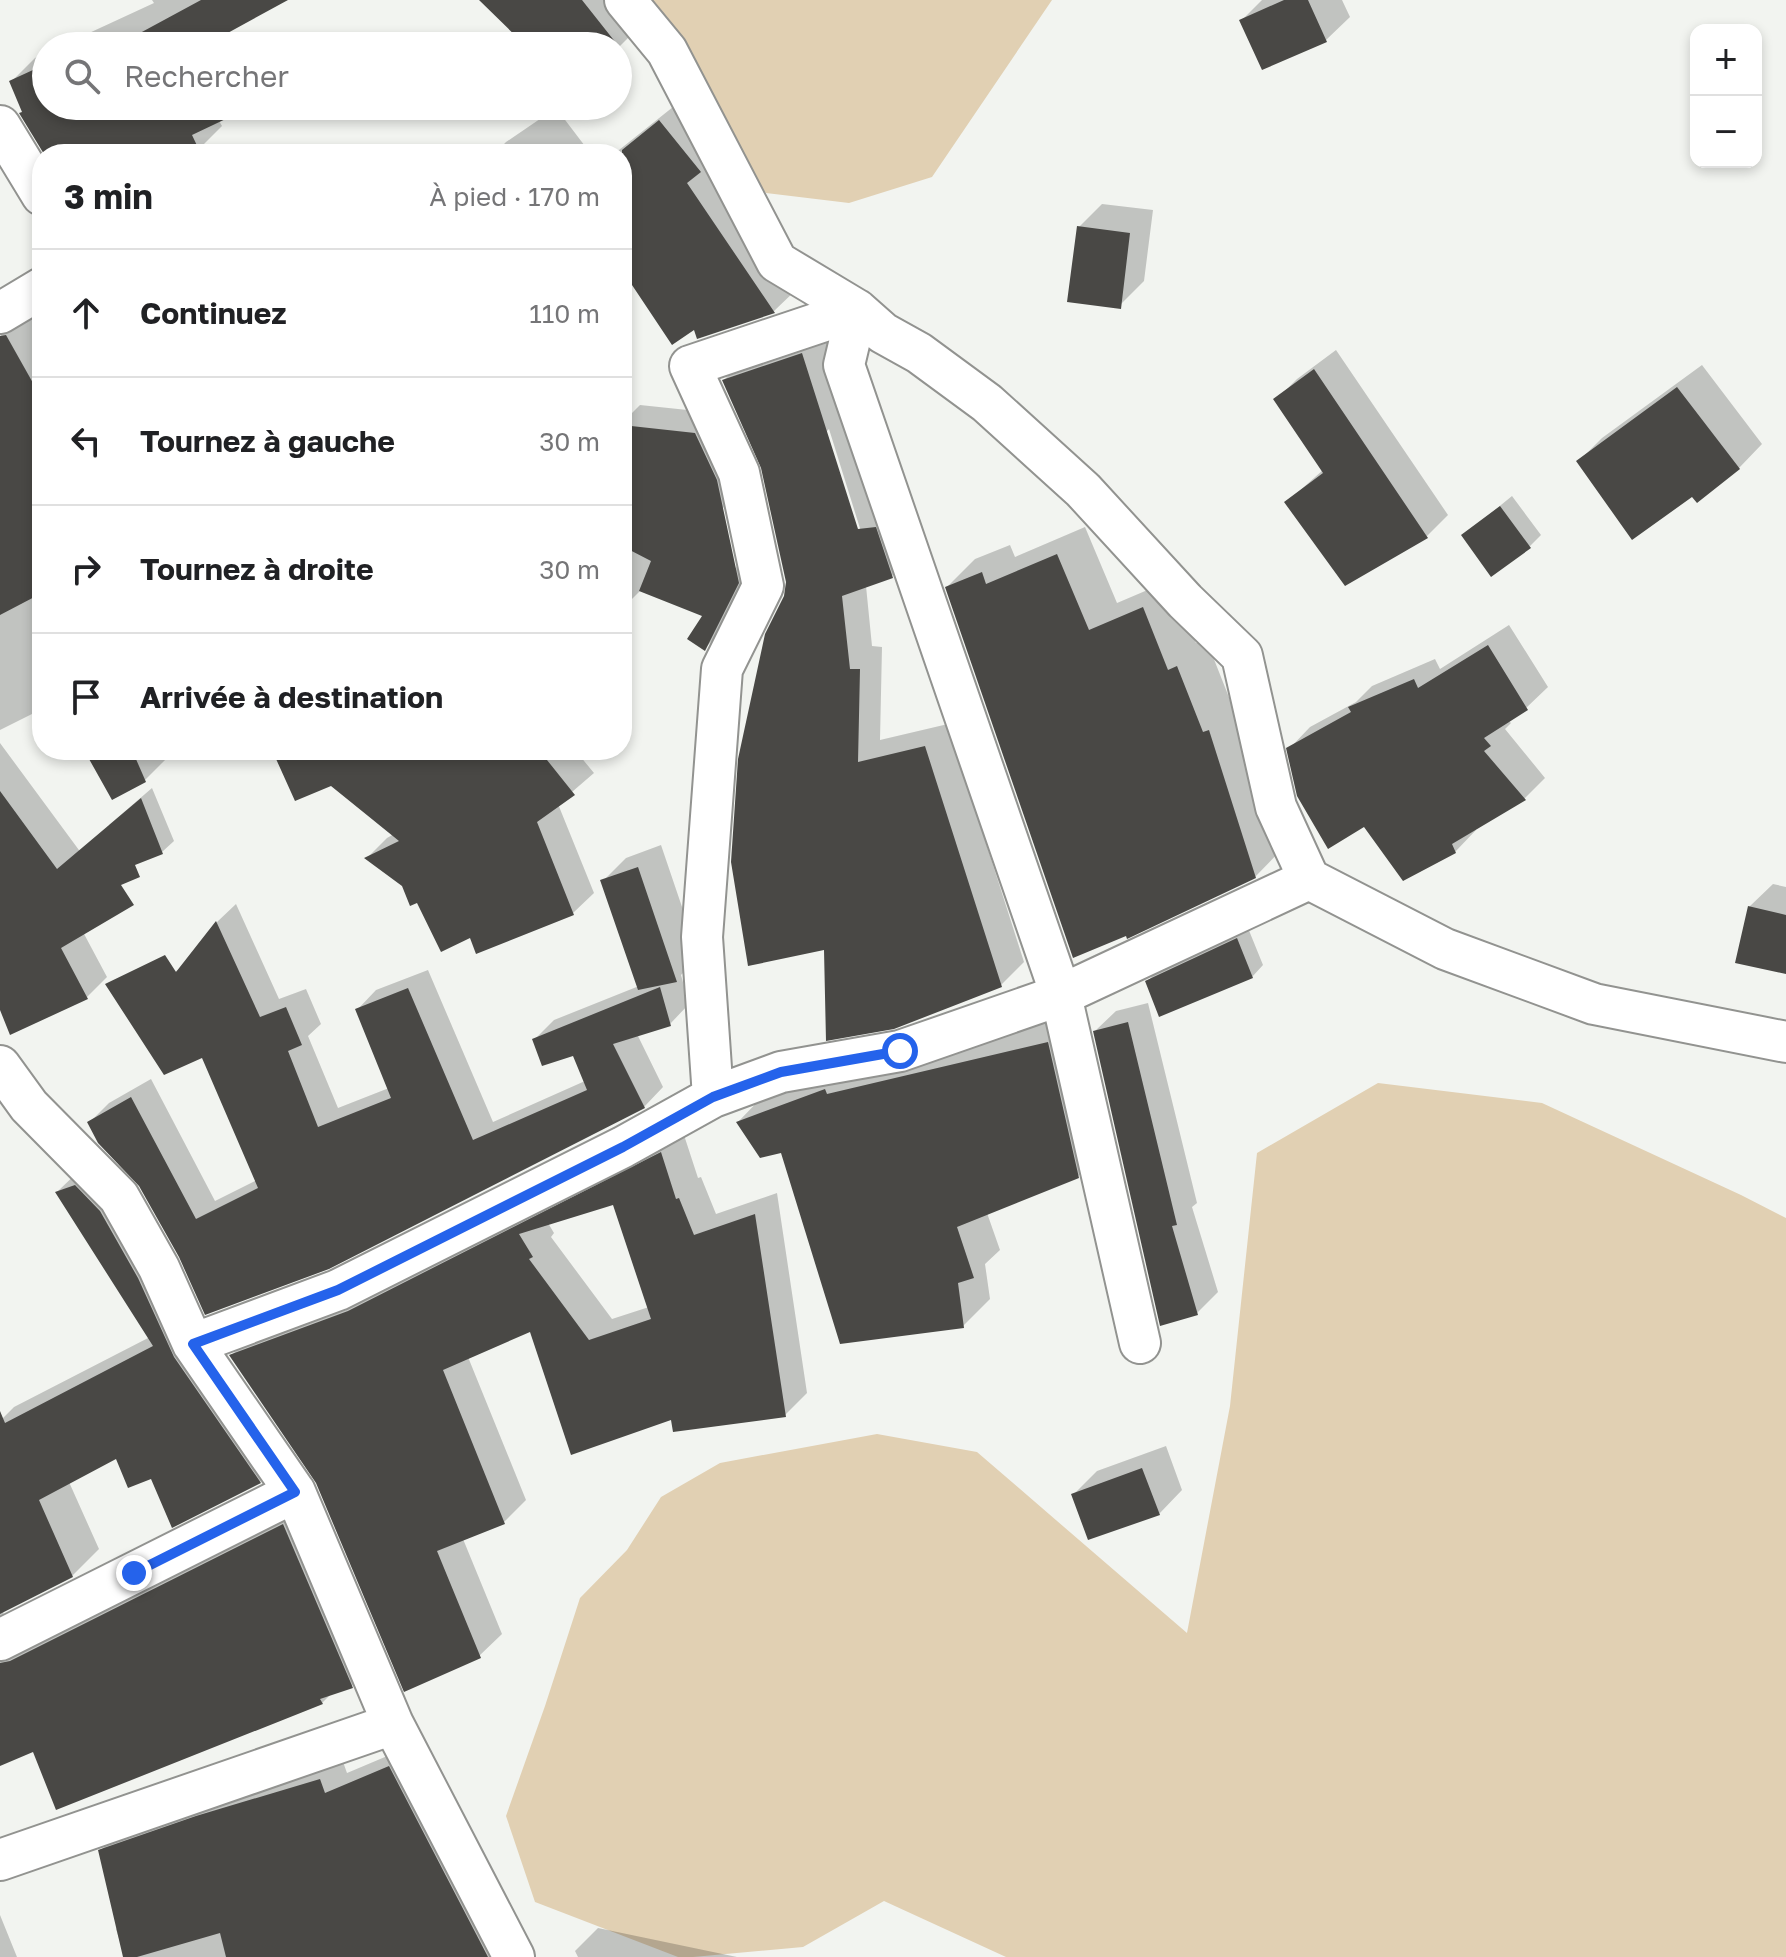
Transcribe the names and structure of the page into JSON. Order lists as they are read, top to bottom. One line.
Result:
{"page":{"map_buttons":["+","−"],"search":"Rechercher","heading":["3 min","À pied · 170 m"],"list":[["Continuez","110 m"],["Tournez à gauche","30 m"],["Tournez à droite","30 m"],"Arrivée à destination"]}}
